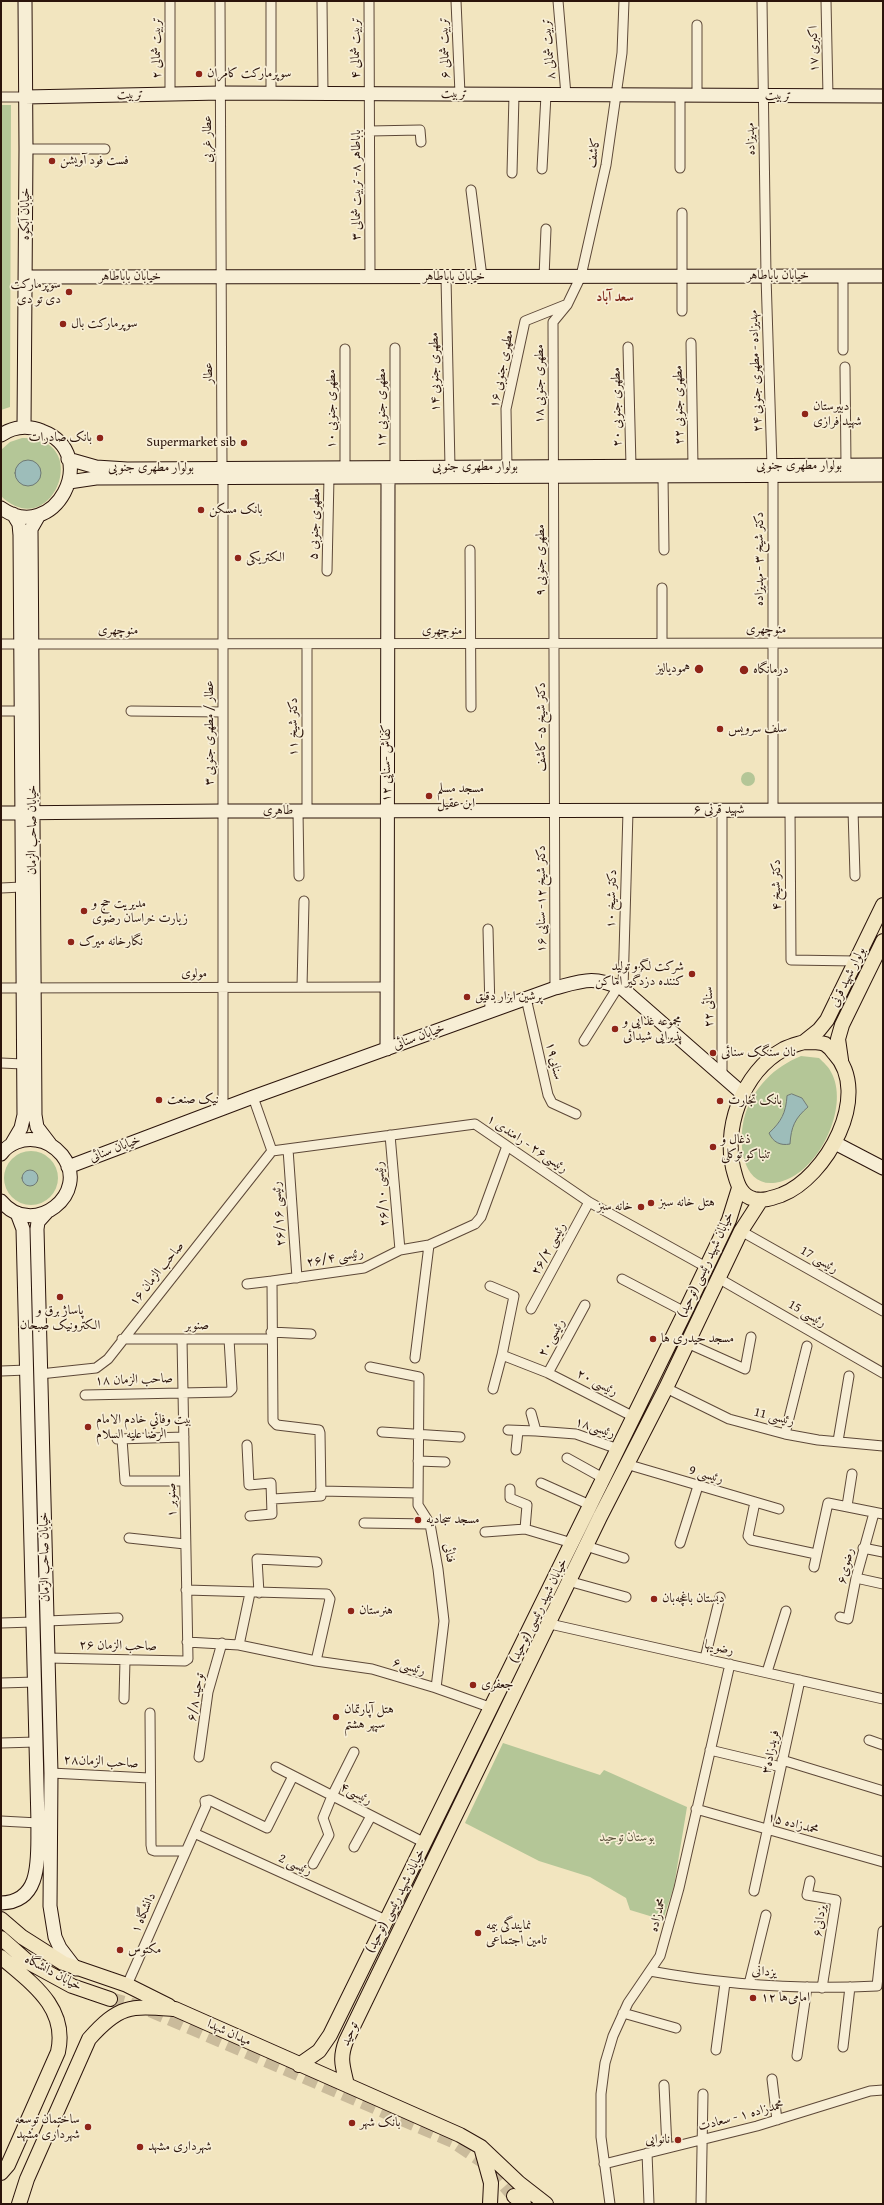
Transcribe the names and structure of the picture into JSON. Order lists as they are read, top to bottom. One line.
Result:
{"streets":{"main road":["تربیت","خیابان آبکوه","خیابان باباطاهر","بولوار مطهری جنوبی","کفاش -سنایی ۱۲","شهید قرنی ۶","طاهری","خیابان صاحب الزمان","بولوار شهید قرنی","خیابان سنائی","خیابان شهید رئیسی (توحید)","خیابان دانشگاه","میدان شهدا","توحید"],"street":["تربیت شمالی ۲","تربیت شمالی ۴","تربیت شمالی ۶","تربیت شمالی ۸","اکبری ۱۷","عطار غربی","مهدیزاده","کاشف","باباطاهر ۸- تربیت شمالی ۳","مطهری جنوبی ۱۶","مهدیزاده - مطهری جنوبی ۲۴","مطهری جنوبی ۱۴","عطار","مطهری جنوبی ۱۸","مطهری جنوبی ۲۲","مطهری جنوبی ۲۰","مطهری جنوبی ۱۲","مطهری جنوبی ۱۰","مطهری جنوبی ۵","دکتر شیخ ۳ - مهدیزاده","مطهری جنوبی ۹","منوچهری","دکتر شیخ ۱۱","دکتر شیخ ۵- کاشف","عطار / مطهری جنوبی ۳","دکتر شیخ ۴","دکتر شیخ ۱۲- سنایی ۱۶","دکتر شیخ ۱۰","مولوی","سنائی ۲۲","سنایی۱۹","رئیسی۲۶ - رامندی ۱","رئیسی ۲۶/۱۰","رئیسی ۲۶/۱۶","رئیسی ۲۶/۲","رئیسی ۲۶/۴","رئیسی 17","صاحب الزمان ۱۶","رئیسی 15","صنوبر","رئیسی۲۰","صاحب الزمان ۱۸","رئیسی ۲۰","رئیسی 11","رئیسی۱۸","رئیسی 9","صنوبر ۱","فنائی","رضوی۶","صاحب الزمان ۲۶","رضویها","رئیسی۶","توحید ۶/۸","فریدزاده۳","صاحب الزمان۲۸","رئیسی۴","محمدزاده ۱۵","رئیسی 2","دانشگاه ۱","محمدزاده","یزدانی۶","یزدانی","محمدزاده ۱ - سعادت"]},"crossings":[["تربیت شمالی ۲","تربیت"],["تربیت شمالی ۴","تربیت"],["تربیت شمالی ۴","باباطاهر ۸- تربیت شمالی ۳"],["تربیت شمالی ۶","تربیت"],["تربیت شمالی ۸","تربیت"],["اکبری ۱۷","تربیت"],["تربیت","عطار غربی"],["تربیت","مهدیزاده"],["تربیت","کاشف"],["تربیت","باباطاهر ۸- تربیت شمالی ۳"],["تربیت","خیابان آبکوه"],["عطار غربی","خیابان باباطاهر"],["عطار غربی","عطار"],["مهدیزاده","خیابان باباطاهر"],["مهدیزاده","مهدیزاده - مطهری جنوبی ۲۴"],["کاشف","خیابان باباطاهر"],["کاشف","مطهری جنوبی ۱۶"],["کاشف","مطهری جنوبی ۱۸"],["باباطاهر ۸- تربیت شمالی ۳","خیابان باباطاهر"],["خیابان آبکوه","خیابان باباطاهر"],["خیابان باباطاهر","مهدیزاده - مطهری جنوبی ۲۴"],["خیابان باباطاهر","مطهری جنوبی ۱۴"],["خیابان باباطاهر","عطار"],["مطهری جنوبی ۱۶","مطهری جنوبی ۱۸"],["مطهری جنوبی ۱۶","بولوار مطهری جنوبی"],["مهدیزاده - مطهری جنوبی ۲۴","بولوار مطهری جنوبی"],["مهدیزاده - مطهری جنوبی ۲۴","دکتر شیخ ۳ - مهدیزاده"],["مطهری جنوبی ۱۴","بولوار مطهری جنوبی"],["عطار","بولوار مطهری جنوبی"],["عطار","عطار / مطهری جنوبی ۳"],["مطهری جنوبی ۱۸","بولوار مطهری جنوبی"],["مطهری جنوبی ۱۸","مطهری جنوبی ۹"],["مطهری جنوبی ۲۲","بولوار مطهری جنوبی"],["مطهری جنوبی ۲۰","بولوار مطهری جنوبی"],["مطهری جنوبی ۱۲","بولوار مطهری جنوبی"],["مطهری جنوبی ۱۲","کفاش -سنایی ۱۲"],["مطهری جنوبی ۱۰","بولوار مطهری جنوبی"],["بولوار مطهری جنوبی","مطهری جنوبی ۵"],["بولوار مطهری جنوبی","دکتر شیخ ۳ - مهدیزاده"],["بولوار مطهری جنوبی","مطهری جنوبی ۹"],["بولوار مطهری جنوبی","عطار / مطهری جنوبی ۳"],["بولوار مطهری جنوبی","کفاش -سنایی ۱۲"],["دکتر شیخ ۳ - مهدیزاده","منوچهری"],["دکتر شیخ ۳ - مهدیزاده","شهید قرنی ۶"],["مطهری جنوبی ۹","منوچهری"],["مطهری جنوبی ۹","دکتر شیخ ۵- کاشف"],["منوچهری","دکتر شیخ ۱۱"],["منوچهری","دکتر شیخ ۵- کاشف"],["منوچهری","عطار / مطهری جنوبی ۳"],["منوچهری","کفاش -سنایی ۱۲"],["منوچهری","خیابان صاحب الزمان"],["دکتر شیخ ۱۱","طاهری"],["دکتر شیخ ۵- کاشف","شهید قرنی ۶"],["دکتر شیخ ۵- کاشف","طاهری"],["دکتر شیخ ۵- کاشف","دکتر شیخ ۱۲- سنایی ۱۶"],["عطار / مطهری جنوبی ۳","طاهری"],["عطار / مطهری جنوبی ۳","مولوی"],["عطار / مطهری جنوبی ۳","خیابان سنائی"],["کفاش -سنایی ۱۲","طاهری"],["کفاش -سنایی ۱۲","مولوی"],["کفاش -سنایی ۱۲","خیابان سنائی"],["شهید قرنی ۶","طاهری"],["شهید قرنی ۶","دکتر شیخ ۴"],["شهید قرنی ۶","دکتر شیخ ۱۲- سنایی ۱۶"],["شهید قرنی ۶","دکتر شیخ ۱۰"],["شهید قرنی ۶","سنائی ۲۲"],["طاهری","خیابان صاحب الزمان"],["طاهری","دکتر شیخ ۱۲- سنایی ۱۶"],["خیابان صاحب الزمان","مولوی"],["خیابان صاحب الزمان","خیابان سنائی"],["خیابان صاحب الزمان","صاحب الزمان ۱۶"],["خیابان صاحب الزمان","صاحب الزمان ۲۶"],["خیابان صاحب الزمان","صاحب الزمان۲۸"],["دکتر شیخ ۴","بولوار شهید قرنی"],["دکتر شیخ ۱۲- سنایی ۱۶","خیابان سنائی"],["دکتر شیخ ۱۰","خیابان سنائی"],["بولوار شهید قرنی","خیابان سنائی"],["بولوار شهید قرنی","خیابان شهید رئیسی (توحید)"],["سنائی ۲۲","خیابان سنائی"],["خیابان سنائی","سنایی۱۹"],["خیابان سنائی","خیابان شهید رئیسی (توحید)"],["رئیسی۲۶ - رامندی ۱","رئیسی ۲۶/۱۰"],["رئیسی۲۶ - رامندی ۱","رئیسی ۲۶/۱۶"],["رئیسی۲۶ - رامندی ۱","رئیسی ۲۶/۲"],["رئیسی۲۶ - رامندی ۱","رئیسی ۲۶/۴"],["رئیسی۲۶ - رامندی ۱","خیابان شهید رئیسی (توحید)"],["رئیسی۲۶ - رامندی ۱","صاحب الزمان ۱۶"],["رئیسی ۲۶/۱۰","رئیسی ۲۶/۴"],["رئیسی ۲۶/۱۶","رئیسی ۲۶/۴"],["رئیسی 17","خیابان شهید رئیسی (توحید)"],["خیابان شهید رئیسی (توحید)","رئیسی 15"],["خیابان شهید رئیسی (توحید)","رئیسی ۲۰"],["خیابان شهید رئیسی (توحید)","رئیسی 11"],["خیابان شهید رئیسی (توحید)","رئیسی۱۸"],["خیابان شهید رئیسی (توحید)","رئیسی 9"],["خیابان شهید رئیسی (توحید)","رضویها"],["خیابان شهید رئیسی (توحید)","رئیسی۶"],["خیابان شهید رئیسی (توحید)","رئیسی۴"],["خیابان شهید رئیسی (توحید)","رئیسی 2"],["خیابان شهید رئیسی (توحید)","میدان شهدا"],["خیابان شهید رئیسی (توحید)","توحید"],["صاحب الزمان ۱۶","صنوبر"],["صنوبر","صاحب الزمان ۱۸"],["صنوبر","صنوبر ۱"],["رئیسی۲۰","رئیسی ۲۰"],["صاحب الزمان ۱۸","صنوبر ۱"],["صنوبر ۱","صاحب الزمان ۲۶"],["صنوبر ۱","رئیسی۶"],["فنائی","رئیسی۶"],["رضویها","فریدزاده۳"],["رضویها","محمدزاده"],["رئیسی۶","توحید ۶/۸"],["فریدزاده۳","محمدزاده ۱۵"],["رئیسی۴","دانشگاه ۱"],["محمدزاده ۱۵","محمدزاده"],["رئیسی 2","دانشگاه ۱"],["محمدزاده","یزدانی"],["محمدزاده","محمدزاده ۱ - سعادت"],["یزدانی۶","یزدانی"],["میدان شهدا","توحید"]],"districts":["سعد آباد"],"parks":["بوستان توحید"],"places":["سوپرمارکت کامران","فست فود آویشن","سوپرمارکت دی تو دی","سوپرمارکت بال","دبیرستان شهید فرازی","بانک صادرات","Supermarket sib","بانک مسکن","الکتریکی","همودیالیز","درمانگاه","سلف سرویس","مسجد مسلم ابن عقیل","مدیریت حج و زیارت خراسان رضوی","نگارخانه میرک","شرکت لگزو تولید کننده دزدگیر اماکن","پرشین ابزار دقیق","مجموعه غذایی و پذیرایی شیدائی","نان سنگک سنائی","نیک صنعت","بانک تجارت","ذغال و تنباکو توکلی","هتل خانه سبز","خانه سبز","پاساژ برق و الکترونیک صبحان","مسجد حیدری ها","بيت وفائي خادم الامام الرضا عليه السلام","مسجد سجادیه","دبستان باغچه‌بان","هنرستان","جعفری","هتل آپارتمان سپهر هشتم","نمایندگی بیمه تامین اجتماعی","مکتوس","۱۲ امامی‌ها","بانک شهر","ساختمان توسعه شهرداری مشهد","نانوایی","شهرداری مشهد"]}
